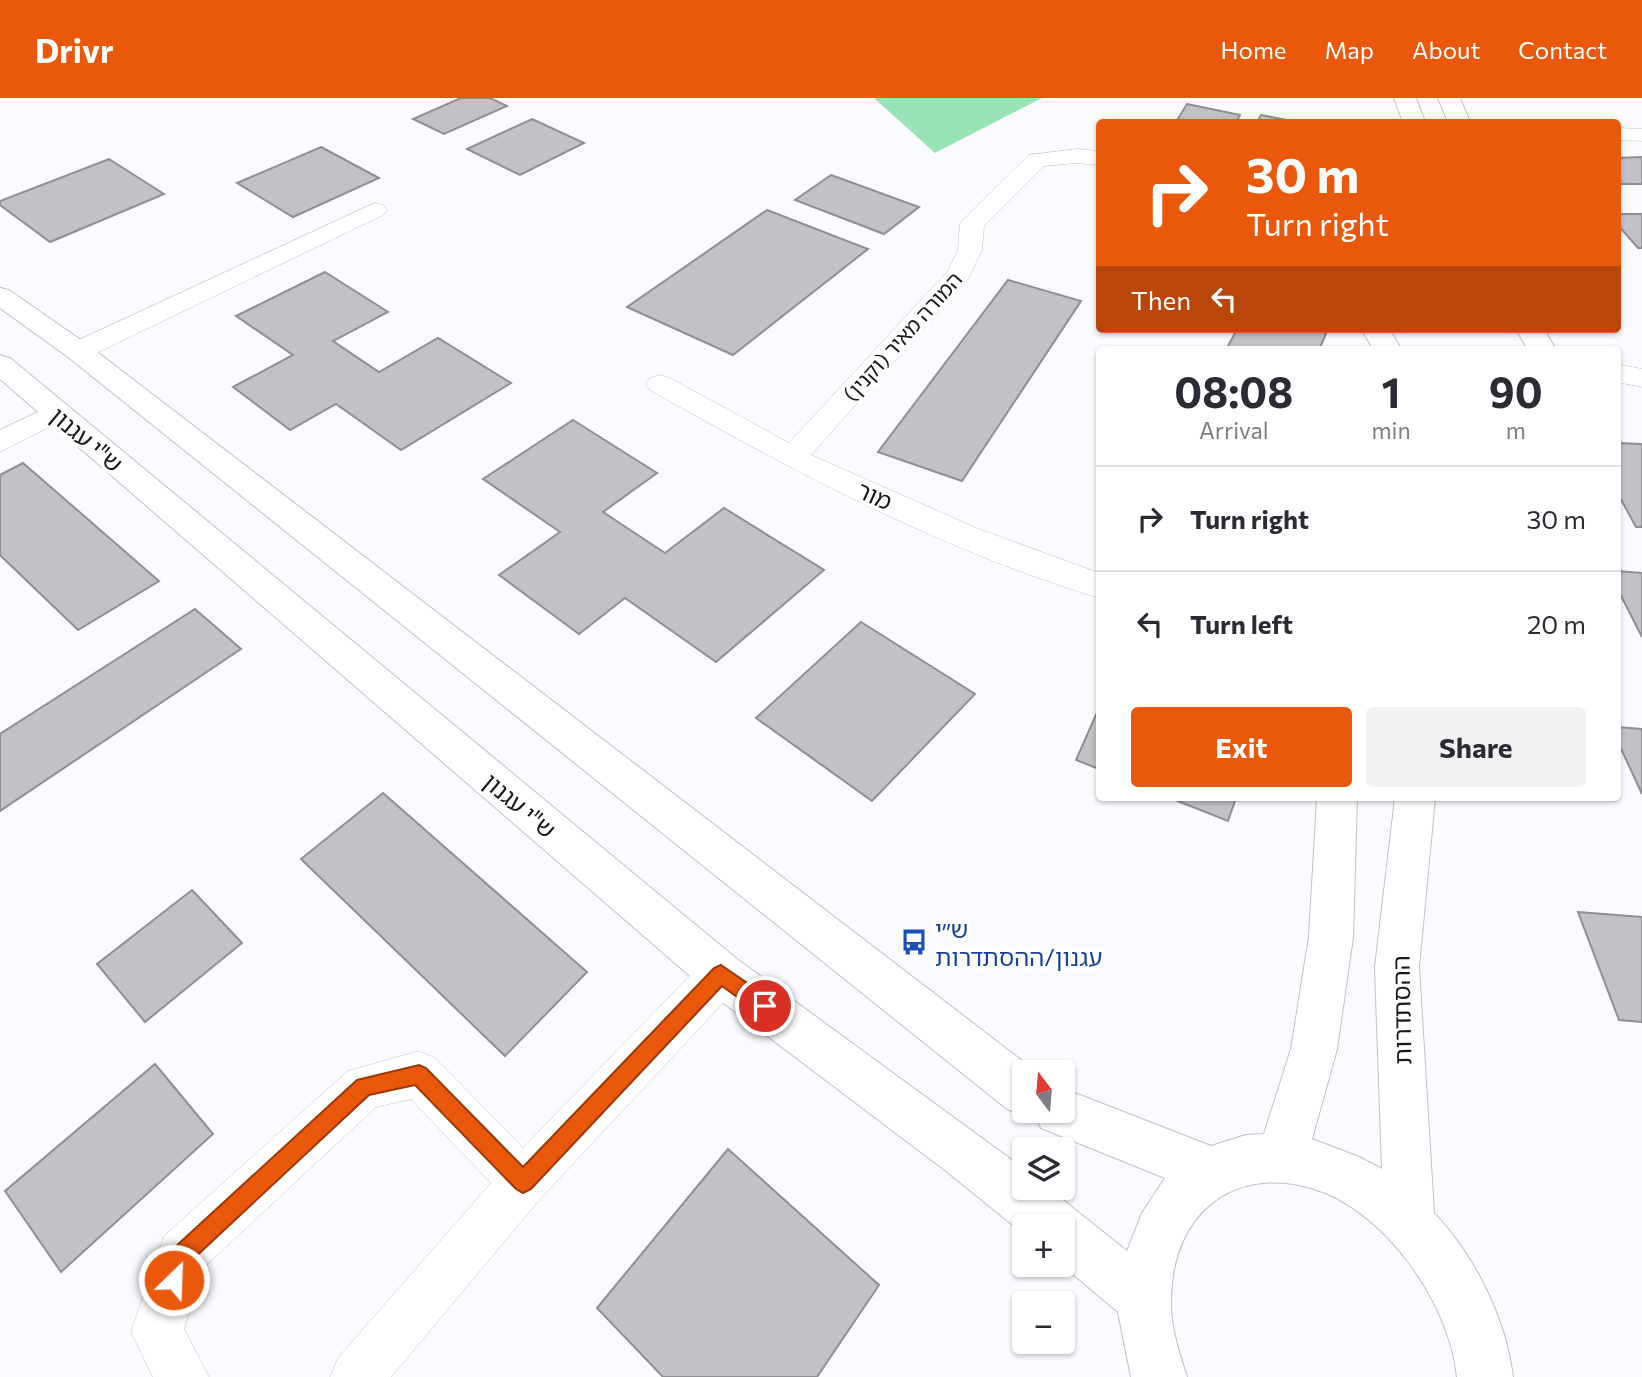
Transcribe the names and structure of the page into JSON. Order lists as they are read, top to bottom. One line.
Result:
{"streets":{"street":["המורה מאיר (וקנין)","ש\"י עגנון","מור","ההסתדרות"]},"crossings":[["המורה מאיר (וקנין)","מור"]],"places":{"bus stop":["ש״י עגנון/ההסתדרות"]},"north":"top","page":{"header":"Drivr","nav":["Home","Map","About","Contact"],"turn":["30 m","Turn right"],"then":"Then","eta":["08:08","Arrival","1","min","90","m"],"list":[{"name":"Turn right","value":"30 m"},{"name":"Turn left","value":"20 m"}],"buttons":["Exit","Share"],"map_buttons":["+","−"]}}
